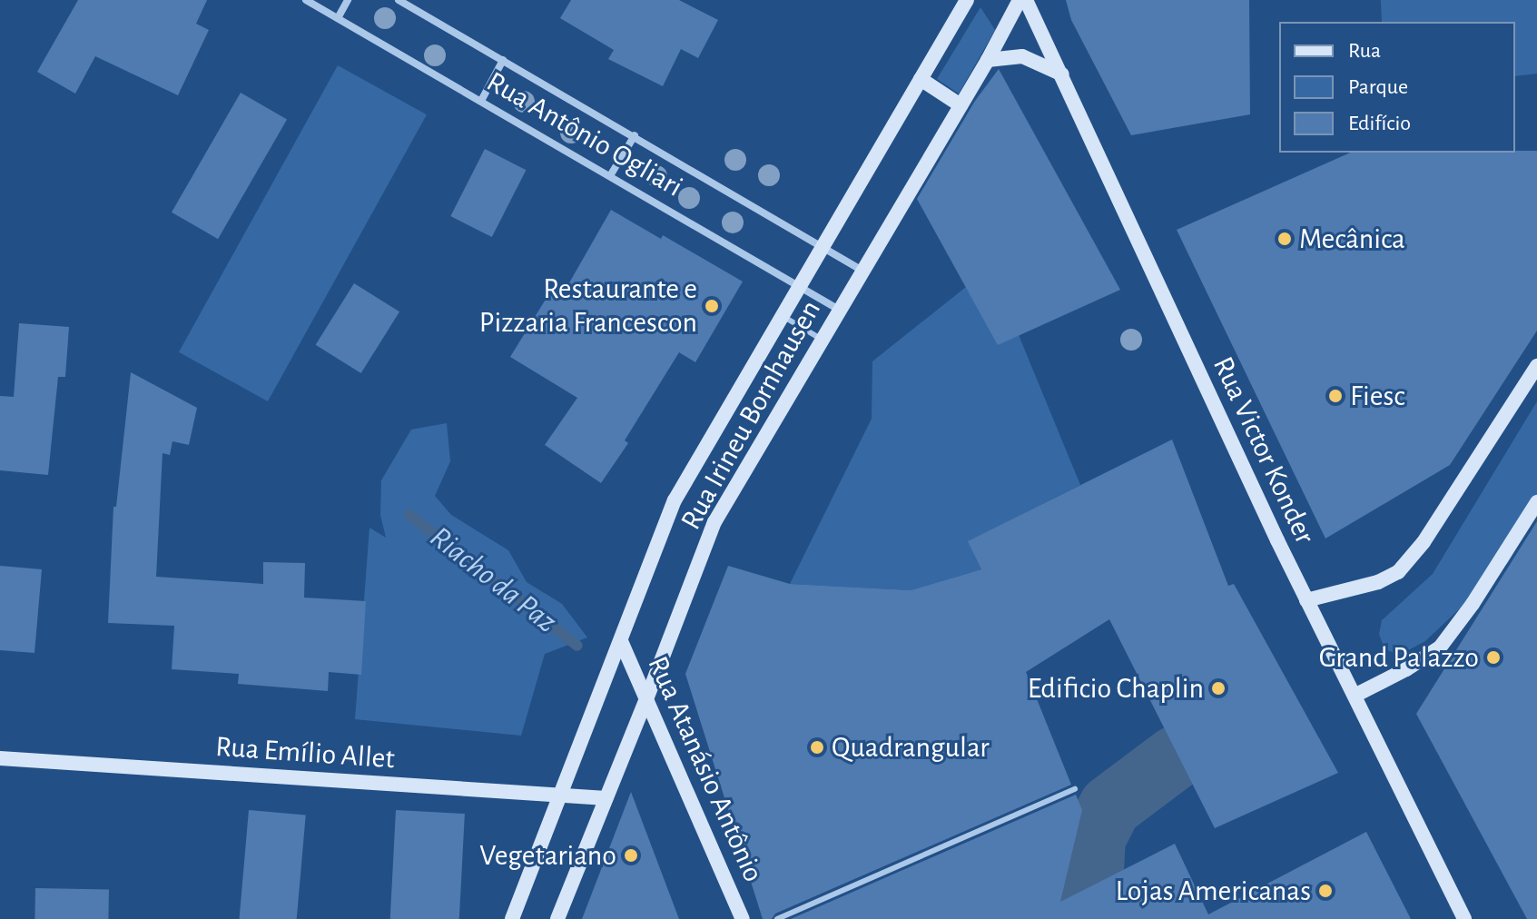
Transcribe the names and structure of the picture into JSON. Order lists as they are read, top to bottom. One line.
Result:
{"streets":{"street":["Rua Antônio Ogliari","Rua Irineu Bornhausen","Rua Victor Konder","Rua Emílio Allet","Rua Atanásio Antônio"]},"crossings":[["Rua Antônio Ogliari","Rua Irineu Bornhausen"],["Rua Irineu Bornhausen","Rua Emílio Allet"],["Rua Irineu Bornhausen","Rua Atanásio Antônio"]],"water":["Riacho da Paz"],"places":["Mecânica","Restaurante e Pizzaria Francescon","Fiesc","Grand Palazzo","Edificio Chaplin","Quadrangular","Vegetariano","Lojas Americanas"],"legend":["Rua","Parque","Edifício"]}
